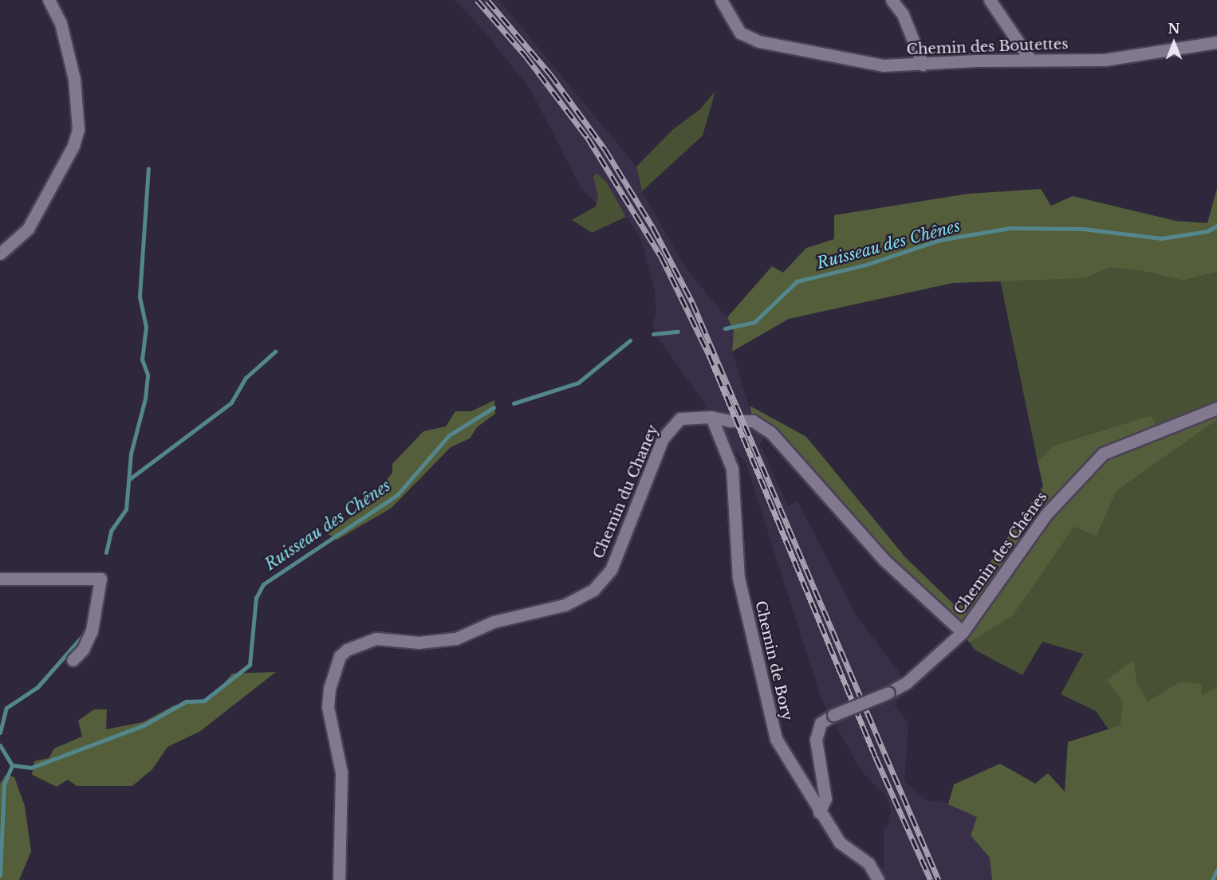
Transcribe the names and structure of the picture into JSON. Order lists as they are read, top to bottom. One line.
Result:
{"streets":{"street":["Chemin des Boutettes","Chemin du Chaney","Chemin des Chênes","Chemin de Bory"]},"crossings":[["Chemin du Chaney","Chemin des Chênes"],["Chemin du Chaney","Chemin de Bory"],["Chemin des Chênes","Chemin de Bory"]],"water":["Ruisseau des Chênes"],"north":"top"}
